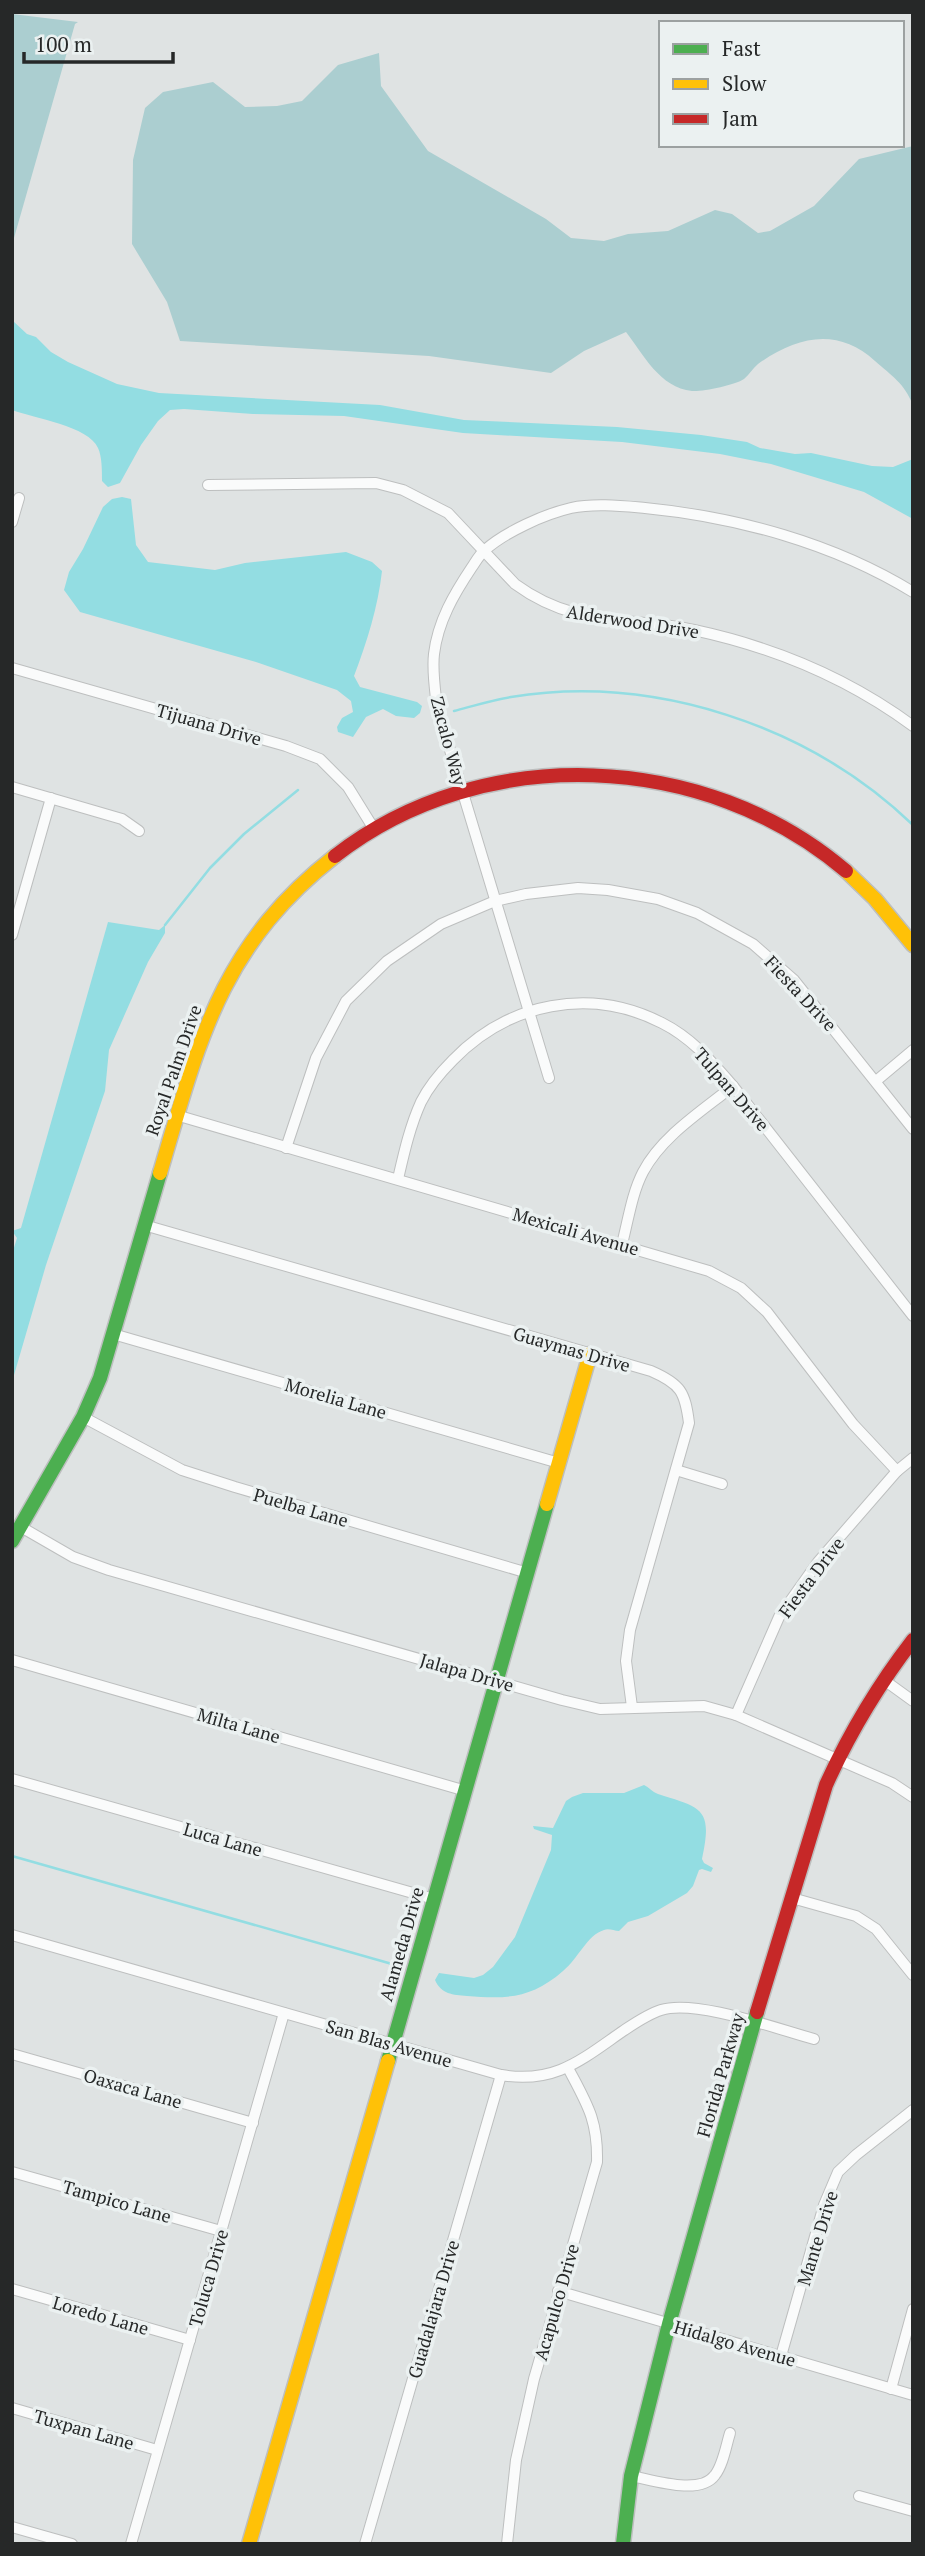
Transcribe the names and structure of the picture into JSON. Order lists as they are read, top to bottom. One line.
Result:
{"streets":{"street":["Alderwood Drive","Tijuana Drive","Zacalo Way","Fiesta Drive","Royal Palm Drive","Tulpan Drive","Mexicali Avenue","Guaymas Drive","Morelia Lane","Puelba Lane","Jalapa Drive","Milta Lane","Luca Lane","Alameda Drive","San Blas Avenue","Florida Parkway","Oaxaca Lane","Tampico Lane","Mante Drive","Toluca Drive","Acapulco Drive","Guadalajara Drive","Loredo Lane","Hidalgo Avenue","Tuxpan Lane"]},"crossings":[["Alderwood Drive","Zacalo Way"],["Tijuana Drive","Royal Palm Drive"],["Zacalo Way","Fiesta Drive"],["Zacalo Way","Royal Palm Drive"],["Zacalo Way","Tulpan Drive"],["Fiesta Drive","Mexicali Avenue"],["Fiesta Drive","Jalapa Drive"],["Royal Palm Drive","Mexicali Avenue"],["Royal Palm Drive","Guaymas Drive"],["Royal Palm Drive","Morelia Lane"],["Royal Palm Drive","Puelba Lane"],["Royal Palm Drive","Jalapa Drive"],["Tulpan Drive","Mexicali Avenue"],["Guaymas Drive","Jalapa Drive"],["Guaymas Drive","Alameda Drive"],["Morelia Lane","Alameda Drive"],["Puelba Lane","Alameda Drive"],["Jalapa Drive","Alameda Drive"],["Jalapa Drive","Florida Parkway"],["Milta Lane","Alameda Drive"],["Luca Lane","Alameda Drive"],["Alameda Drive","San Blas Avenue"],["San Blas Avenue","Florida Parkway"],["San Blas Avenue","Toluca Drive"],["San Blas Avenue","Acapulco Drive"],["San Blas Avenue","Guadalajara Drive"],["Florida Parkway","Hidalgo Avenue"],["Oaxaca Lane","Toluca Drive"],["Tampico Lane","Toluca Drive"],["Mante Drive","Hidalgo Avenue"],["Toluca Drive","Loredo Lane"],["Toluca Drive","Tuxpan Lane"],["Acapulco Drive","Hidalgo Avenue"]],"legend":["Fast","Slow","Jam"],"scale_bar":"100 m"}
